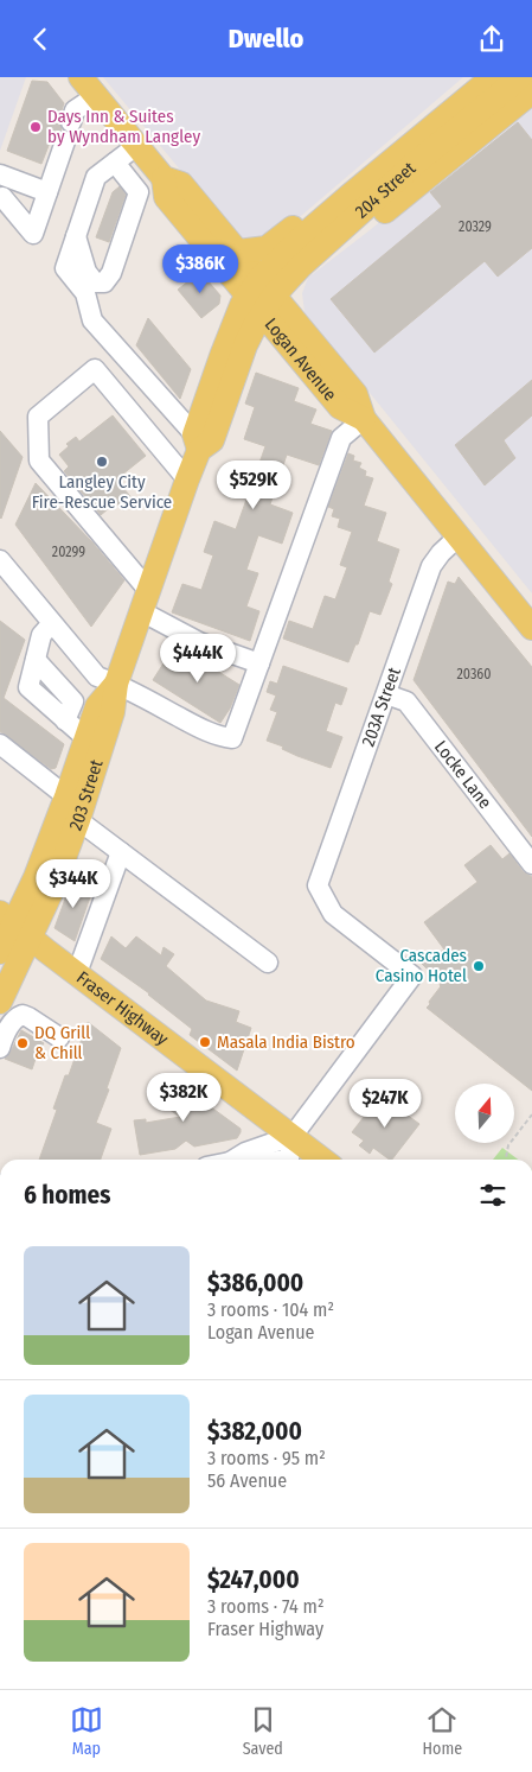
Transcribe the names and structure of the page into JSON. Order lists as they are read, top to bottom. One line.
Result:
{"streets":{"main road":["204 Street","Logan Avenue","203 Street","Fraser Highway"],"street":["203A Street","Locke Lane"]},"crossings":[["204 Street","Logan Avenue"],["204 Street","203 Street"],["Logan Avenue","203A Street"],["Logan Avenue","203 Street"],["203A Street","Locke Lane"],["203A Street","Fraser Highway"],["203 Street","Fraser Highway"]],"places":["Days Inn & Suites by Wyndham Langley","Langley City Fire-Rescue Service","Cascades Casino Hotel","Masala India Bistro","DQ Grill & Chill"],"house_numbers":["20329","20299","20360"],"north":"top","page":{"header":"Dwello","price":["$386K","$529K","$444K","$344K","$382K","$247K"],"heading":"6 homes","list":[{"name":"$386,000","note":"3 rooms · 104 m² · Logan Avenue"},{"name":"$382,000","note":"3 rooms · 95 m² · 56 Avenue"},{"name":"$247,000","note":"3 rooms · 74 m² · Fraser Highway"}],"tabs":["Map","Saved","Home"]}}
